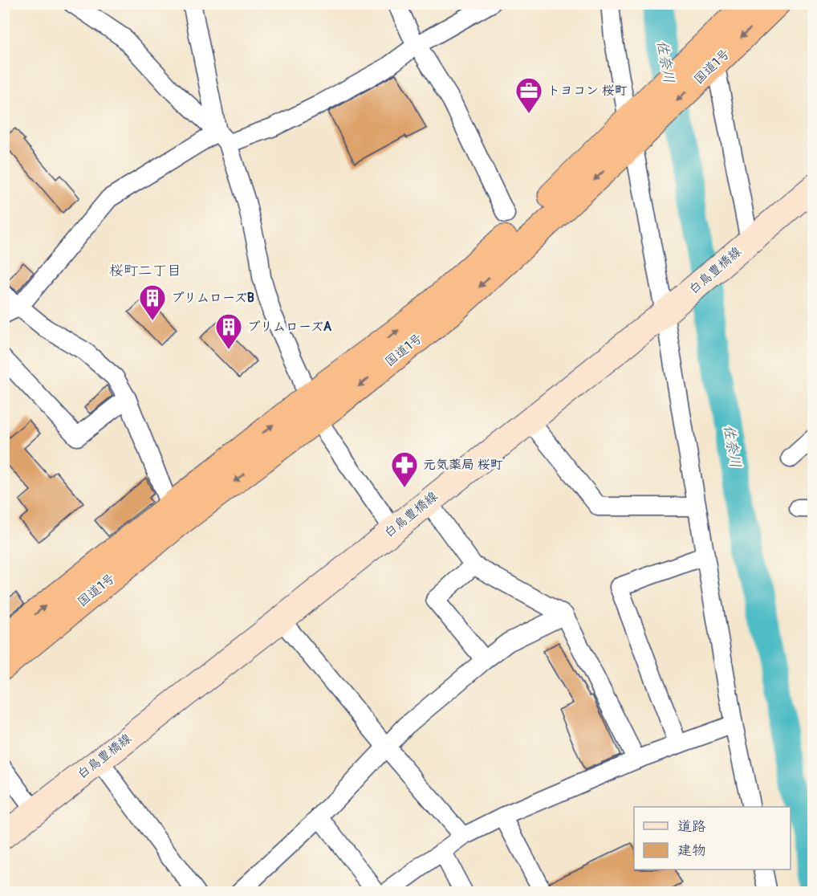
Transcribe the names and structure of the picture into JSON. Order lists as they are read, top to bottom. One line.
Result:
{"streets":{"highway":["国道1号"],"main road":["白鳥豊橋線"]},"districts":["桜町二丁目"],"water":["佐奈川"],"places":{"office":["トヨコン 桜町"],"building":["プリムローズB","プリムローズA"],"pharmacy":["元気薬局 桜町"]},"legend":["道路","建物"]}
